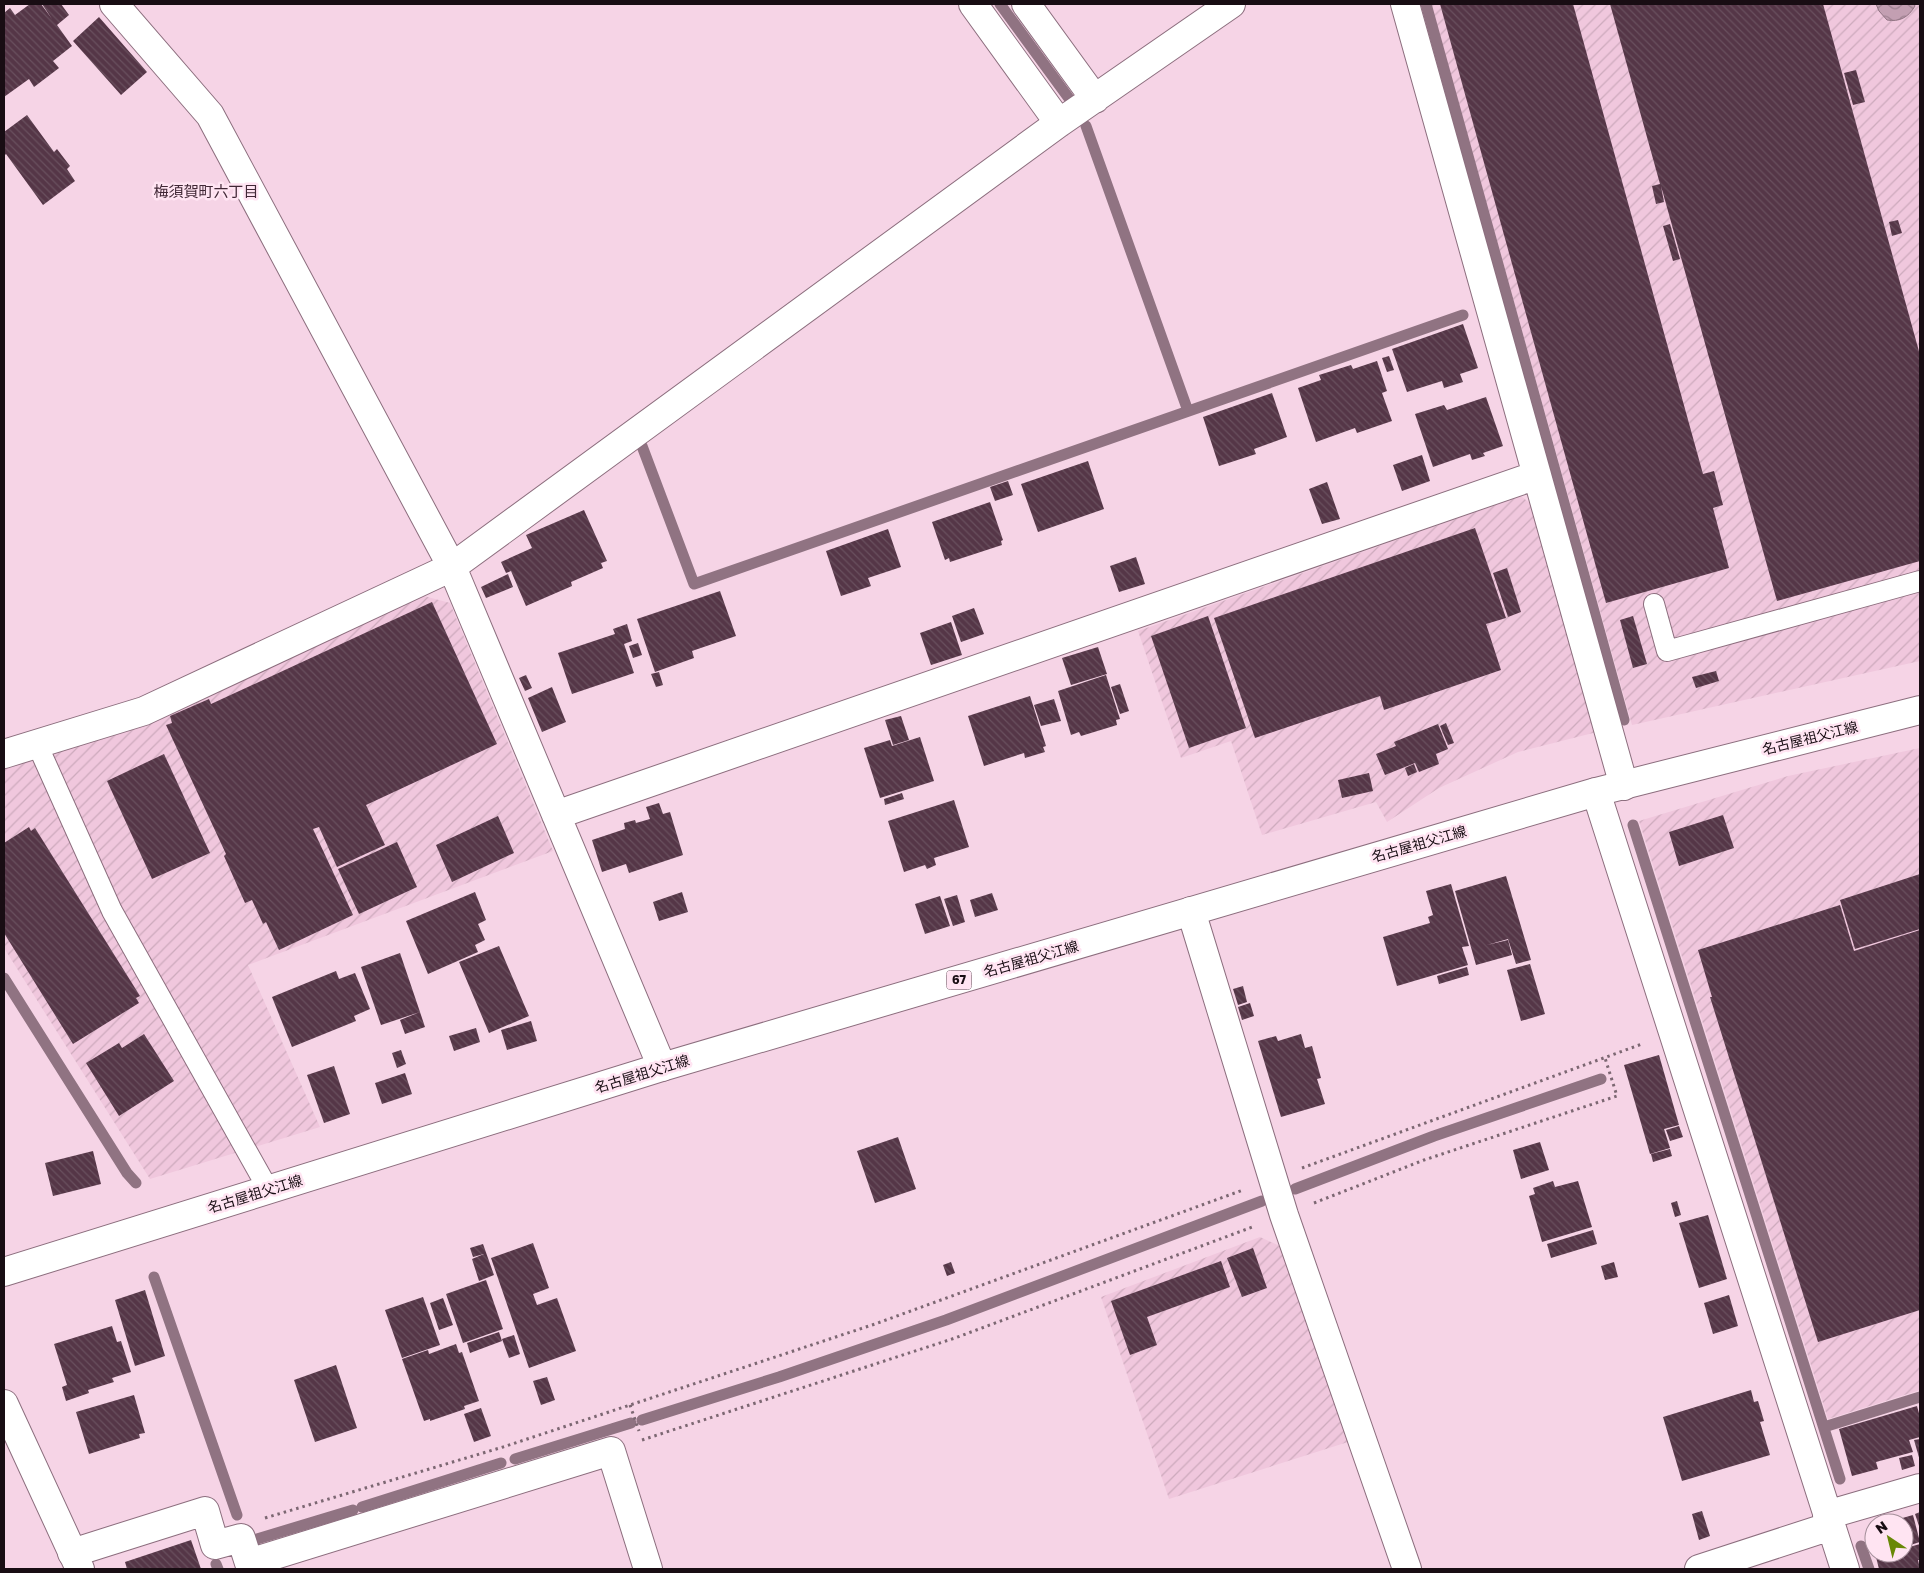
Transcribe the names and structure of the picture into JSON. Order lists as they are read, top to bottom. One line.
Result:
{"streets":{"street":["名古屋祖父江線","67"]},"districts":["梅須賀町六丁目"],"north":"top left"}
